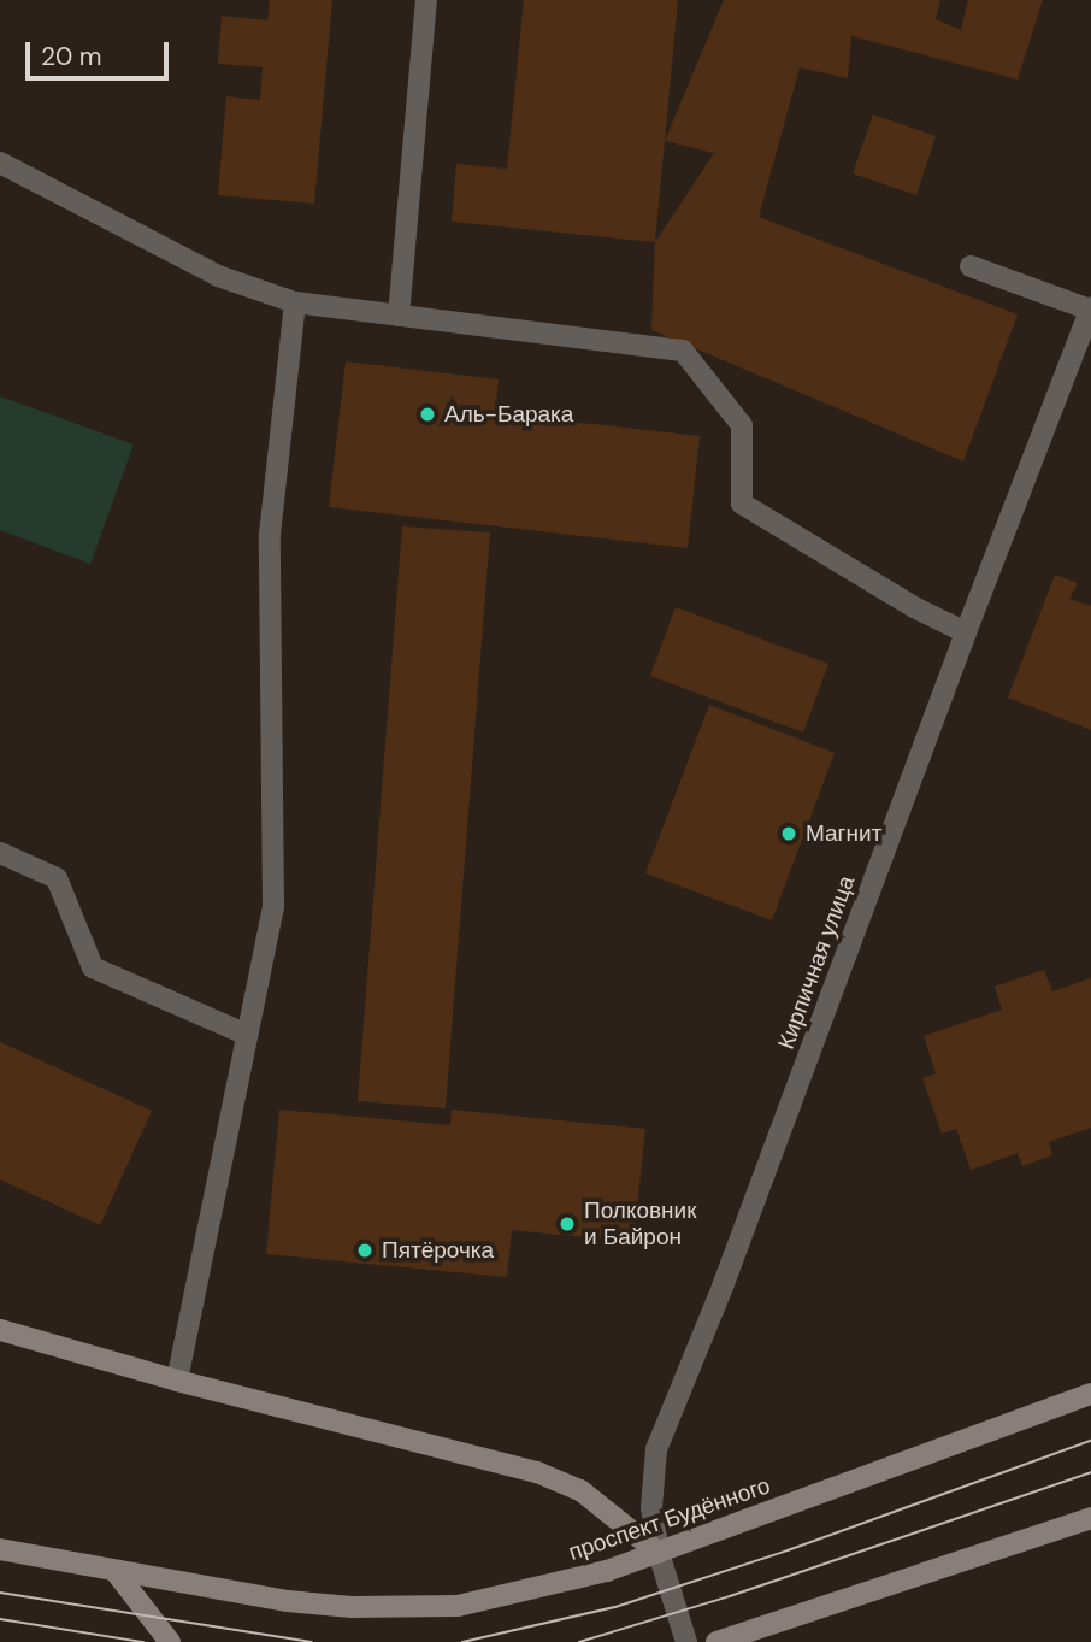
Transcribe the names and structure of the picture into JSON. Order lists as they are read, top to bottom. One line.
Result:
{"streets":{"main road":["проспект Будённого"],"street":["Кирпичная улица"]},"crossings":[["Кирпичная улица","проспект Будённого"]],"places":["Аль-Барака","Магнит","Полковник и Байрон","Пятёрочка"],"scale_bar":"20 m"}
